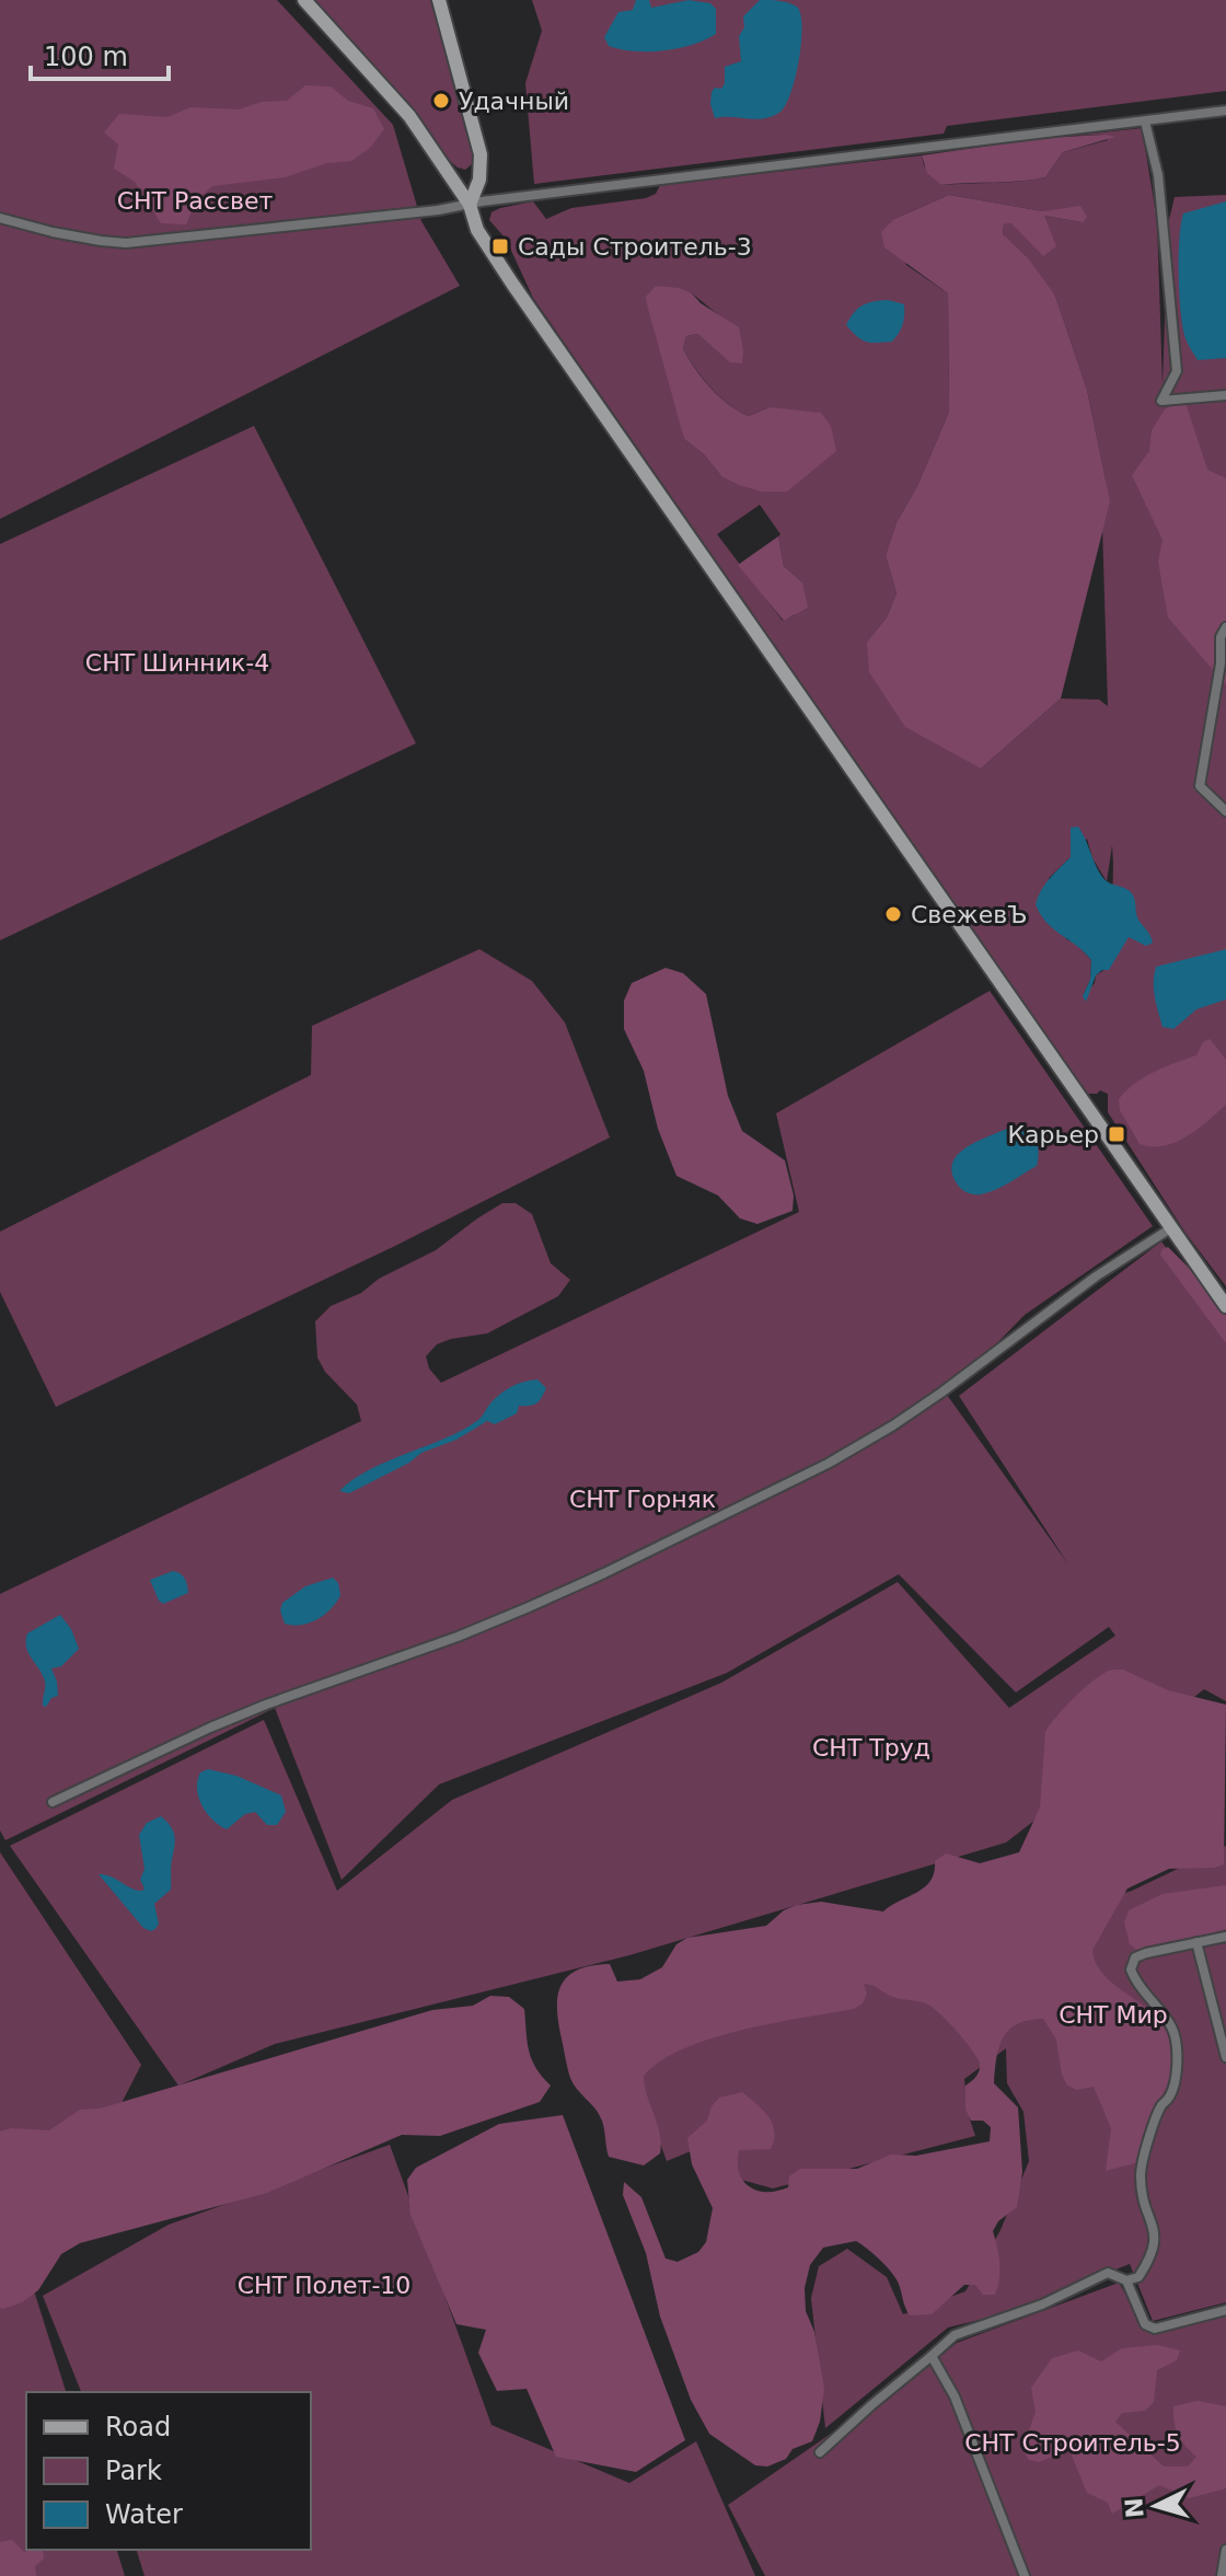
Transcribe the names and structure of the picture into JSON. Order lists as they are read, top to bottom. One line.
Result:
{"parks":["СНТ Рассвет","СНТ Шинник-4","СНТ Горняк","СНТ Труд","СНТ Мир","СНТ Полет-10","СНТ Строитель-5"],"places":{"other":["Удачный","СвежевЪ"],"transit":["Сады Строитель-3","Карьер"]},"legend":["Road","Park","Water"],"scale_bar":"100 m","north":"left"}
